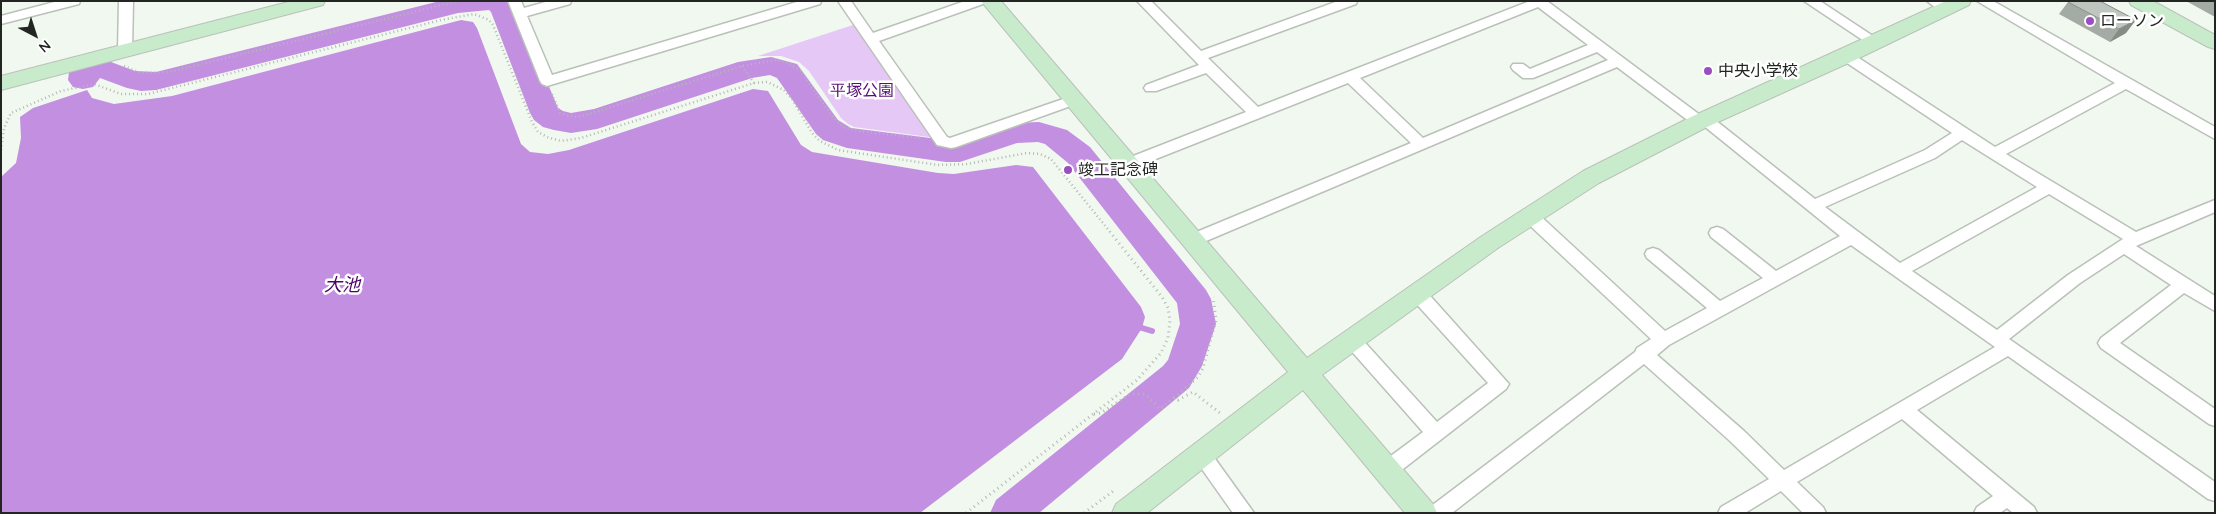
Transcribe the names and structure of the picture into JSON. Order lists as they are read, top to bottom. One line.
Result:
{"water":["大池"],"parks":["平塚公園"],"places":["ローソン","中央小学校","竣工記念碑"],"north":"bottom right"}
